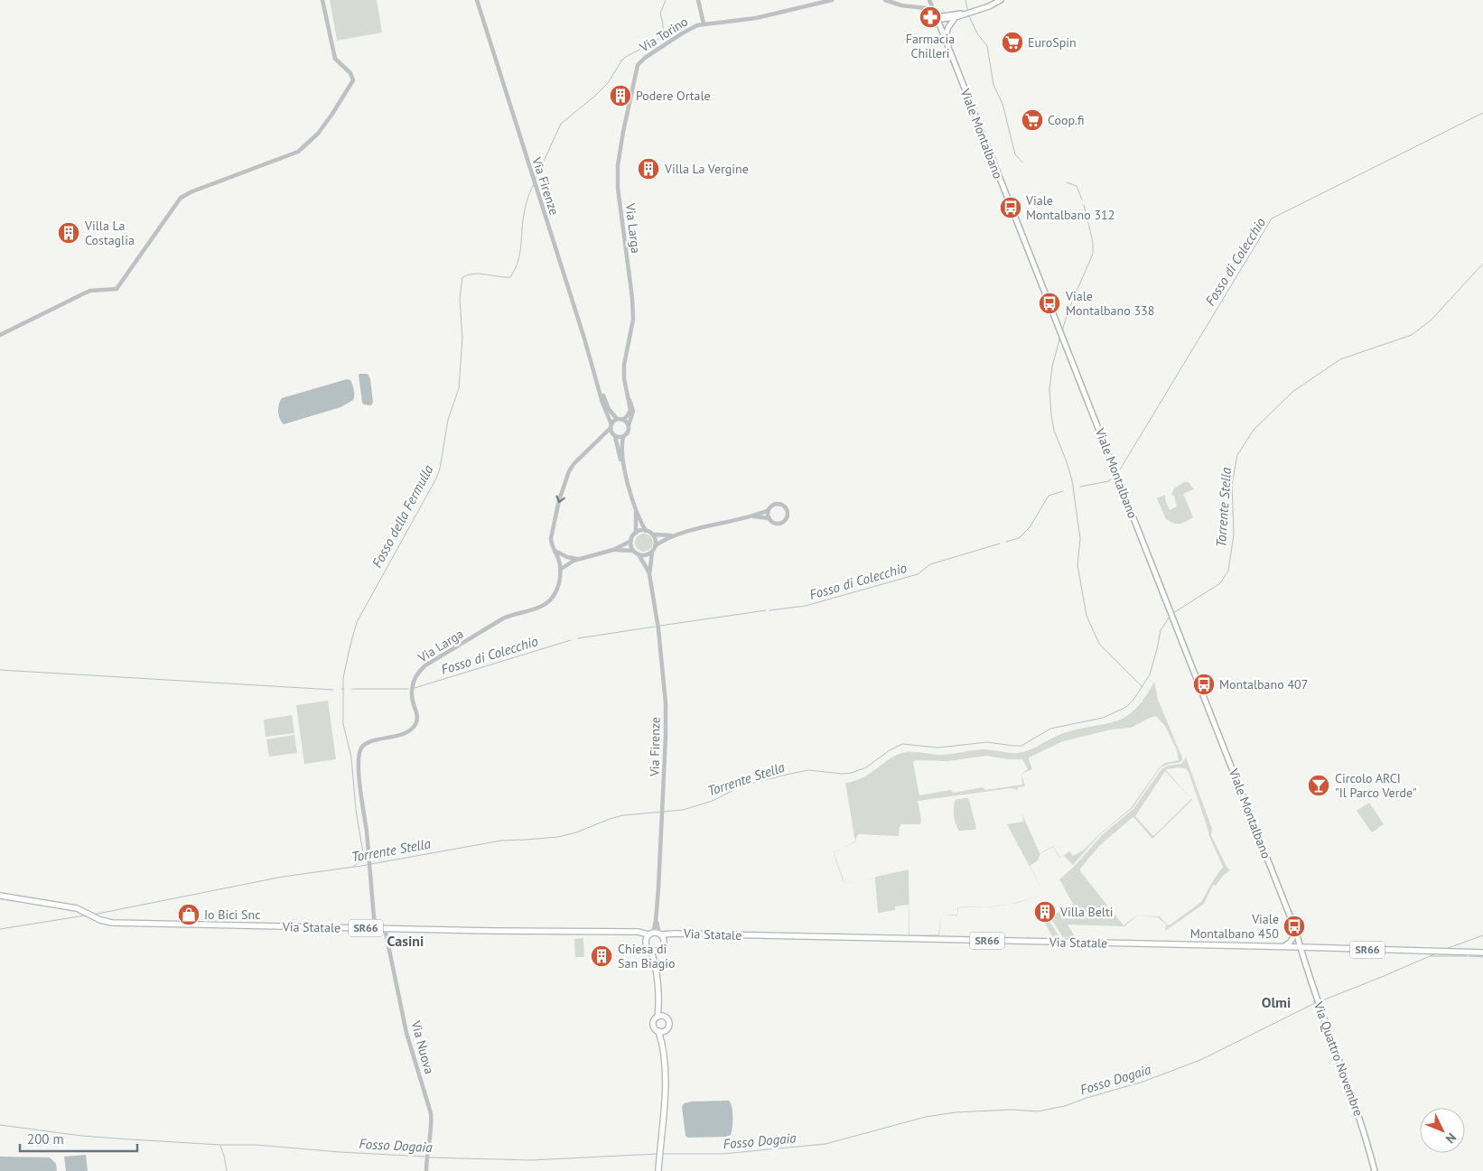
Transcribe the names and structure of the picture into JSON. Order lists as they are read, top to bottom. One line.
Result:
{"streets":{"main road":["Viale Montalbano","Via Statale","SR66","Via Quattro Novembre"],"street":["Via Torino","Via Firenze","Via Larga","Via Nuova"]},"crossings":[["Via Torino","Via Larga"],["Viale Montalbano","Via Statale"],["Viale Montalbano","Via Quattro Novembre"],["Via Firenze","Via Larga"],["Via Larga","Via Statale"],["Via Statale","SR66"],["Via Statale","Via Nuova"],["Via Statale","Via Quattro Novembre"]],"districts":["Casini","Olmi"],"water":["Fosso di Colecchio","Torrente Stella","Fosso della Fermulla","Fosso Dogaia"],"places":{"pharmacy":["Farmacia Chilleri"],"supermarket":["EuroSpin","Coop.fi"],"building":["Podere Ortale","Villa La Vergine","Villa La Costaglia","Villa Belti","Chiesa di San Biagio"],"bus stop":["Viale Montalbano 312","Viale Montalbano 338","Montalbano 407","Viale Montalbano 450"],"bar":["Circolo ARCI \"Il Parco Verde\""],"shop":["Io Bici Snc"]},"scale_bar":"200 m","north":"bottom right"}
